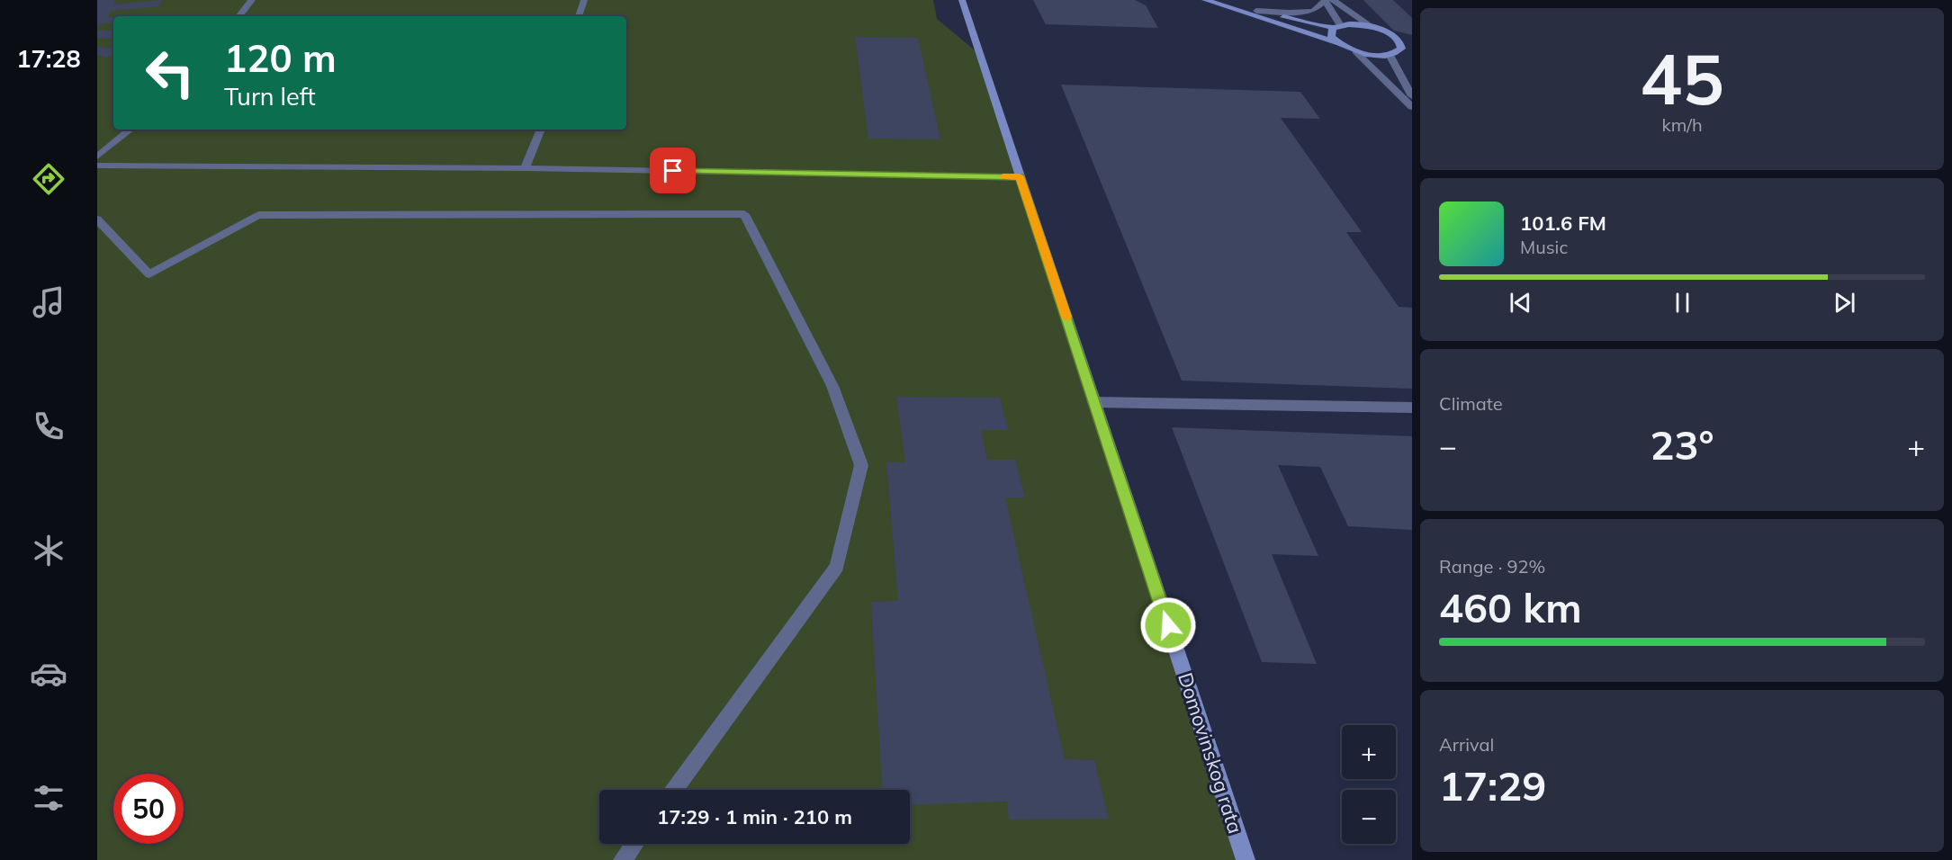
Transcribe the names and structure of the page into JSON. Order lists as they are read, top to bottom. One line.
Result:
{"streets":{"main road":["Domovinskog rata"]},"page":{"tabs":"17:28","tile":[["45","km/h"],"Climate",["Range · 92%","460 km"],["Arrival","17:29"]],"turn":["120 m","Turn left"],"song":["101.6 FM","Music"],"heat":["−","23°","+"],"map_buttons":["+","−"],"limit":"50","trip":"17:29 · 1 min · 210 m"}}
